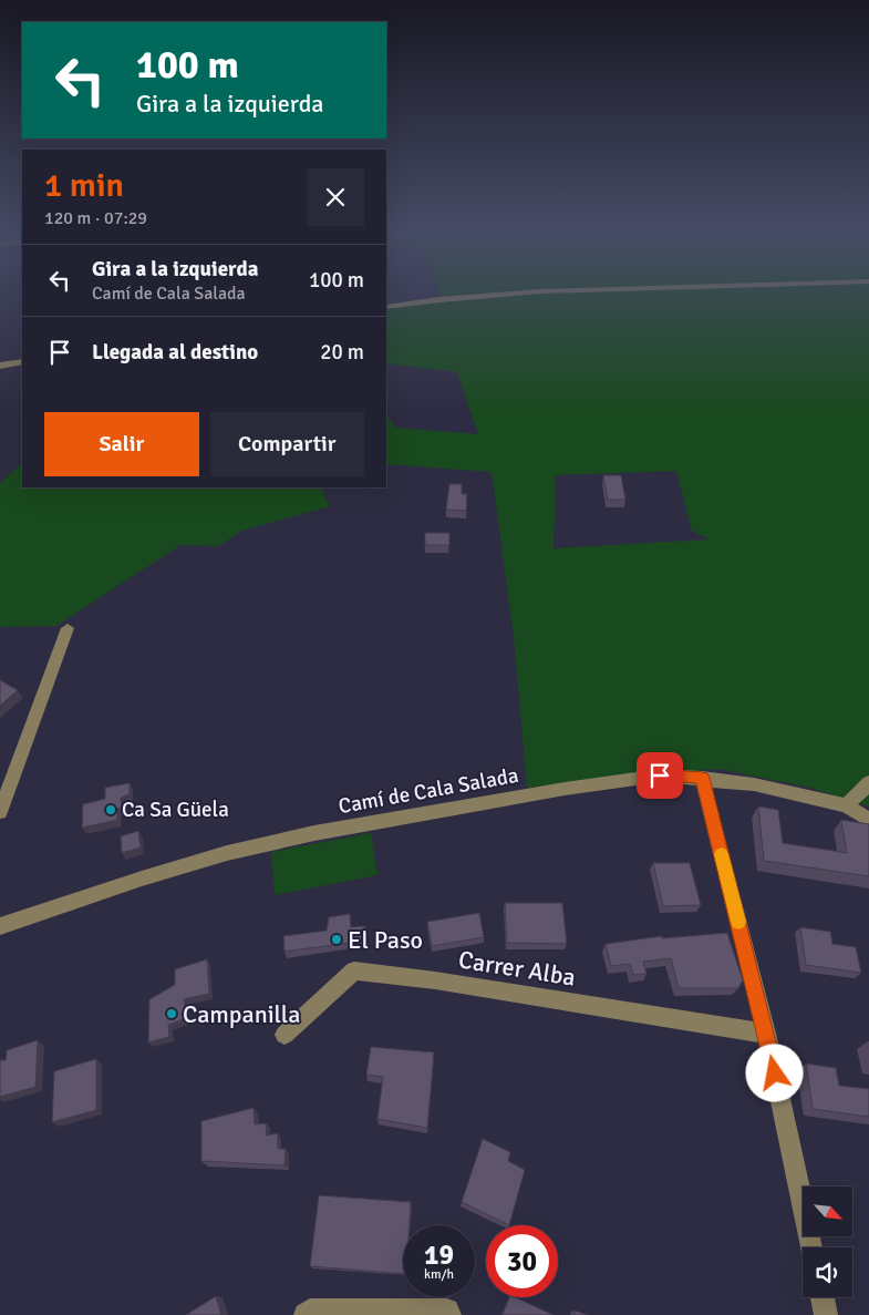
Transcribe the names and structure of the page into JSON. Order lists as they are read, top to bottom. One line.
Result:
{"streets":{"street":["Camí de Cala Salada","Carrer Alba"]},"places":["Ca Sa Güela","El Paso","Campanilla"],"north":"bottom right","page":{"turn":["100 m","Gira a la izquierda"],"heading":["1 min","120 m · 07:29"],"list":[{"name":"Gira a la izquierda","note":"Camí de Cala Salada","value":"100 m"},{"name":"Llegada al destino","value":"20 m"}],"buttons":["Salir","Compartir"],"speed":"19 km/h","limit":"30"}}
